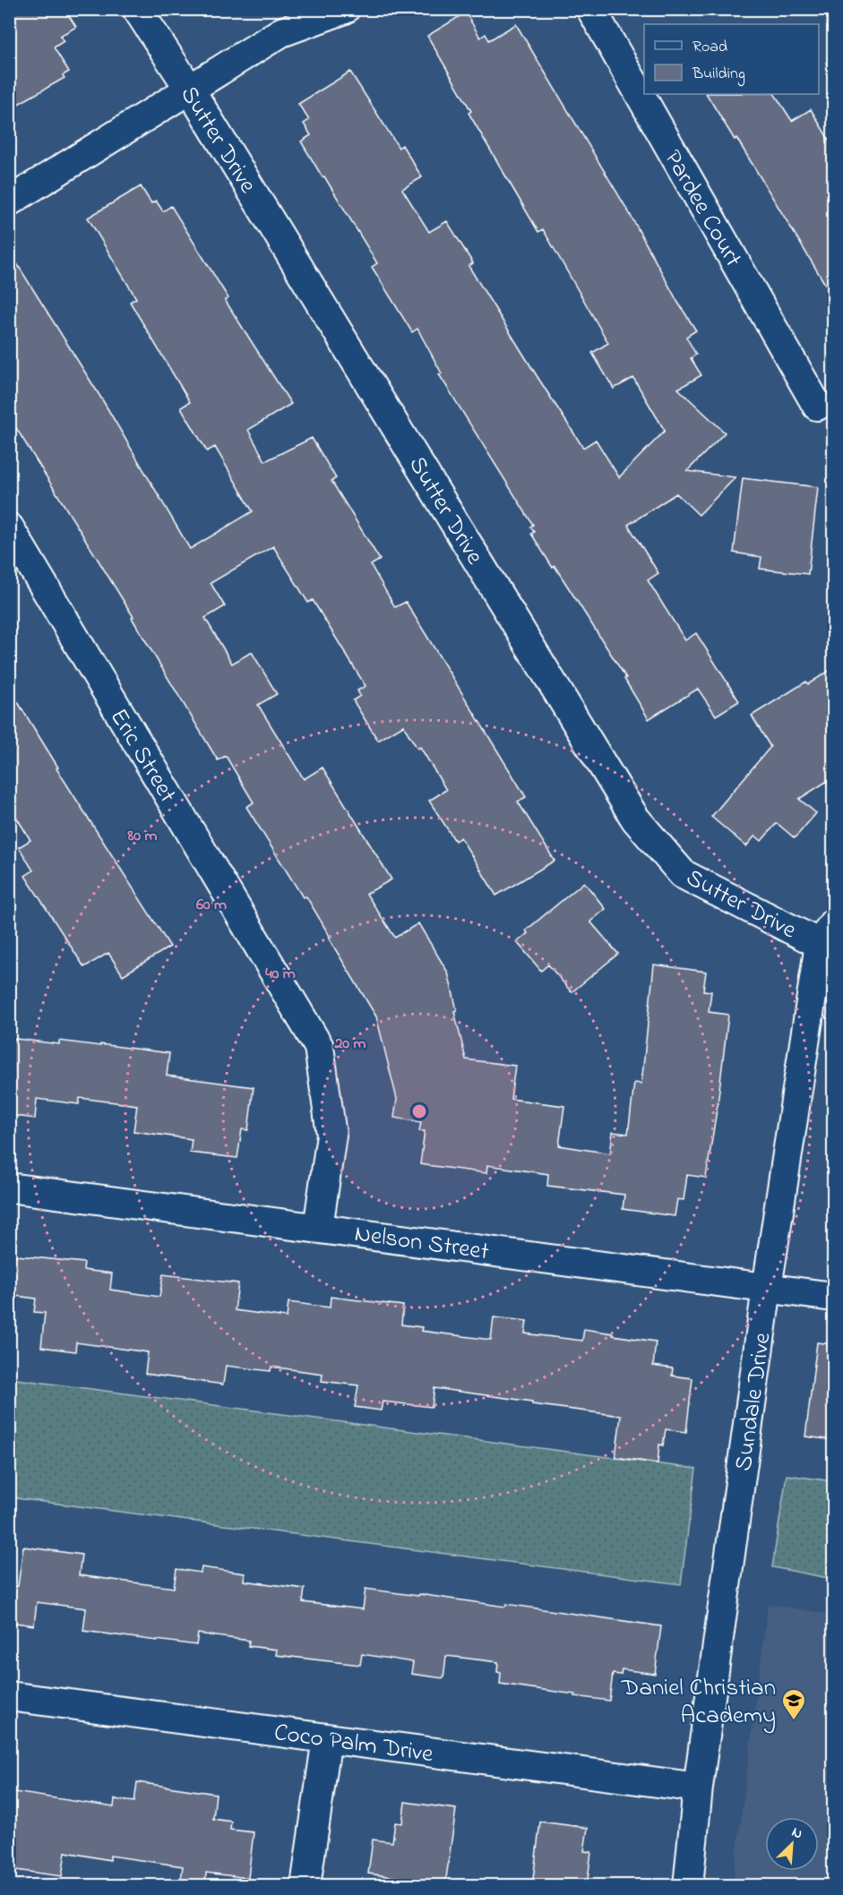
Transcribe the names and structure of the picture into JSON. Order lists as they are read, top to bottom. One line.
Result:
{"streets":{"street":["Sutter Drive","Pardee Court","Eric Street","Nelson Street","Sundale Drive","Coco Palm Drive"]},"crossings":[["Sutter Drive","Sundale Drive"],["Eric Street","Nelson Street"],["Nelson Street","Sundale Drive"],["Sundale Drive","Coco Palm Drive"]],"places":{"school or university":["Daniel Christian Academy"]},"legend":["Road","Building"],"north":"top right","rings":["80 m","60 m","40 m","20 m"]}
